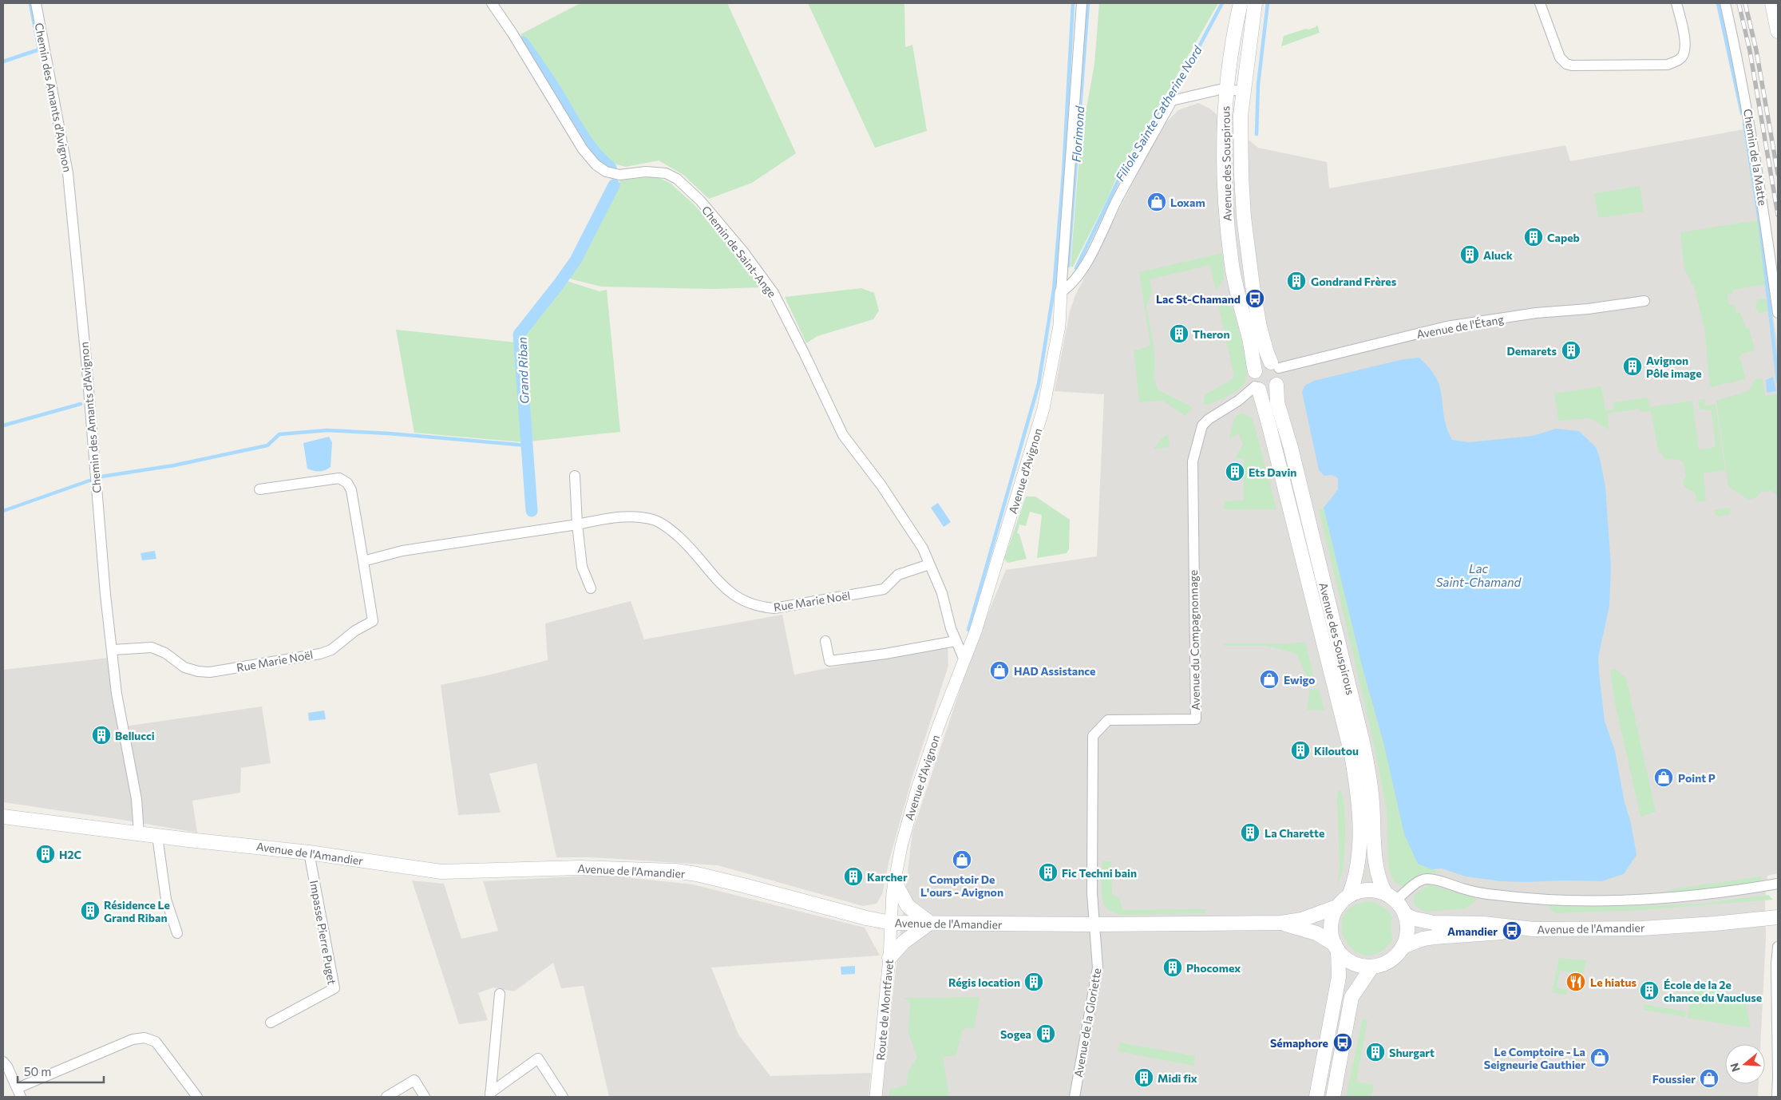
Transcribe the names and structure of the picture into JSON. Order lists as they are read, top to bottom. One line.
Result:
{"streets":{"main road":["Avenue des Souspirous","Avenue de l'Amandier"],"street":["Chemin des Amants d'Avignon","Chemin de la Matte","Chemin de Saint-Ange","Avenue de l'Étang","Avenue d'Avignon","Rue Marie Noël","Avenue du Compagnonnage","Impasse Pierre Puget","Route de Montfavet","Avenue de la Gloriette"]},"crossings":[["Chemin des Amants d'Avignon","Rue Marie Noël"],["Chemin des Amants d'Avignon","Avenue de l'Amandier"],["Avenue des Souspirous","Avenue de l'Étang"],["Avenue des Souspirous","Avenue du Compagnonnage"],["Avenue des Souspirous","Avenue de l'Amandier"],["Chemin de Saint-Ange","Avenue d'Avignon"],["Chemin de Saint-Ange","Rue Marie Noël"],["Avenue de l'Étang","Avenue du Compagnonnage"],["Avenue d'Avignon","Avenue de l'Amandier"],["Avenue d'Avignon","Route de Montfavet"],["Avenue du Compagnonnage","Avenue de l'Amandier"],["Avenue du Compagnonnage","Avenue de la Gloriette"],["Avenue de l'Amandier","Impasse Pierre Puget"],["Avenue de l'Amandier","Route de Montfavet"],["Avenue de l'Amandier","Avenue de la Gloriette"]],"water":["Filiole Sainte Catherine Nord","Florimond","Grand Riban","Lac Saint-Chamand"],"places":{"shop":["Loxam","HAD Assistance","Ewigo","Point P","Comptoir De L'ours - Avignon","Le Comptoire - La Seigneurie Gauthier","Foussier"],"building":["Capeb","Aluck","Gondrand Frères","Theron","Demarets","Avignon Pôle image","Ets Davin","Bellucci","Kiloutou","La Charette","H2C","Fic Techni bain","Karcher","Résidence Le Grand Riban","Phocomex","Régis location","École de la 2e chance du Vaucluse","Sogea","Shurgart","Midi fix"],"bus stop":["Lac St-Chamand","Amandier","Sémaphore"],"restaurant":["Le hiatus"]},"scale_bar":"50 m","north":"left"}
